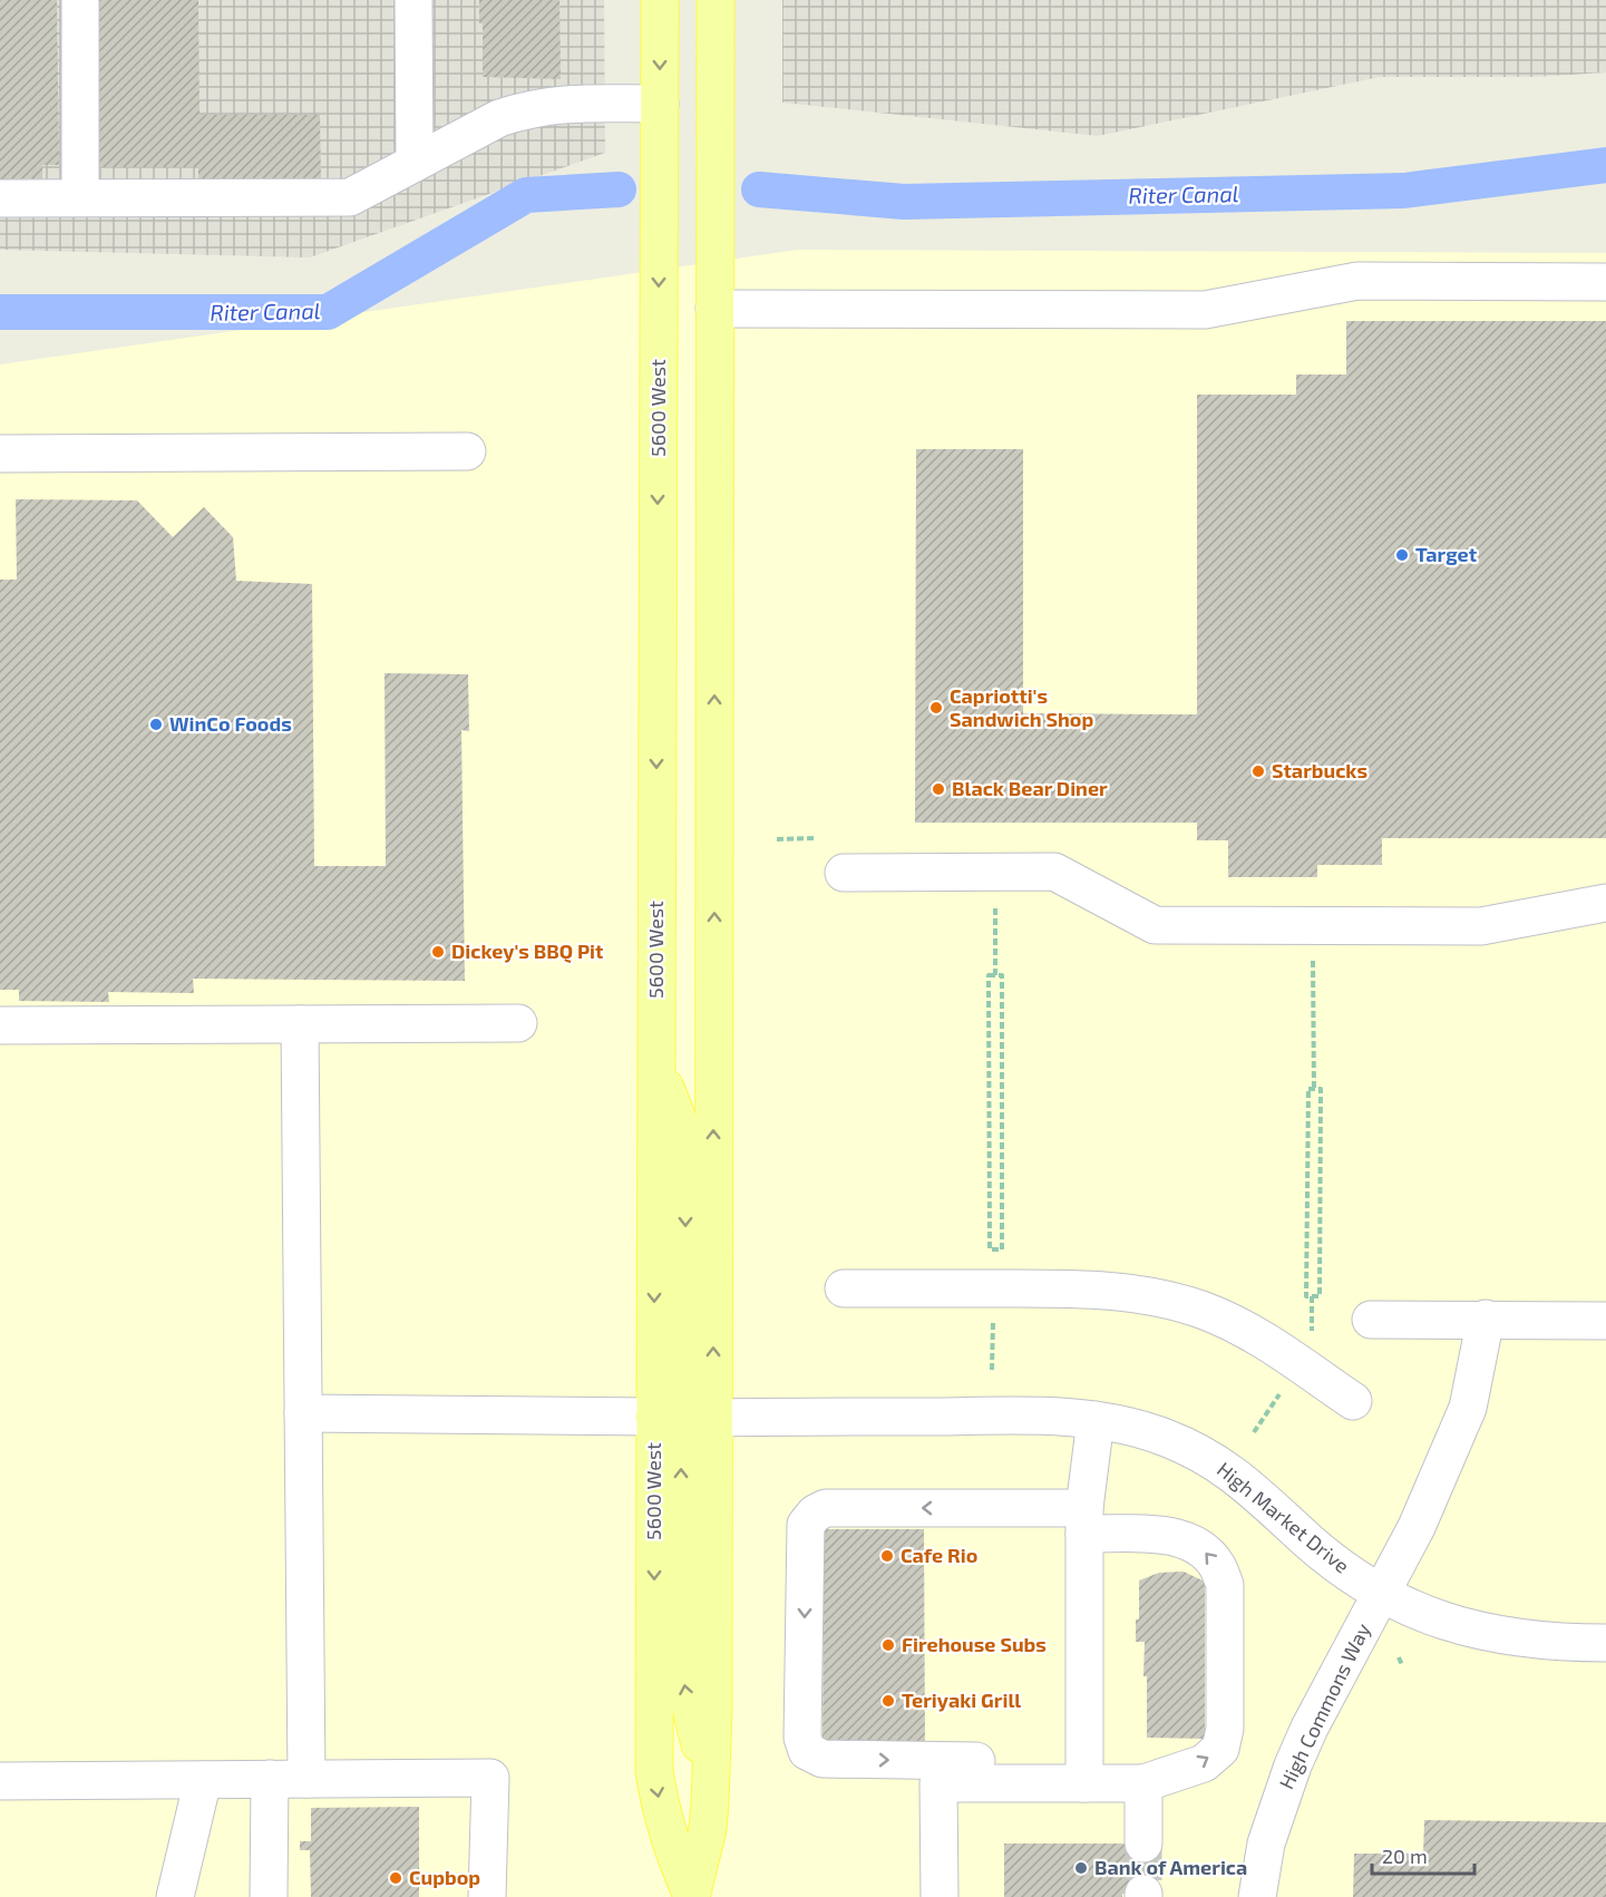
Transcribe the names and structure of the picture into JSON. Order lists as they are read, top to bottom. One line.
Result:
{"streets":{"main road":["5600 West"],"street":["High Market Drive","High Commons Way"]},"crossings":[["5600 West","High Market Drive"],["High Market Drive","High Commons Way"]],"water":["Riter Canal"],"places":["Target","Capriotti's Sandwich Shop","WinCo Foods","Starbucks","Black Bear Diner","Dickey's BBQ Pit","Cafe Rio","Firehouse Subs","Teriyaki Grill","Bank of America","Cupbop"],"scale_bar":"20 m"}
